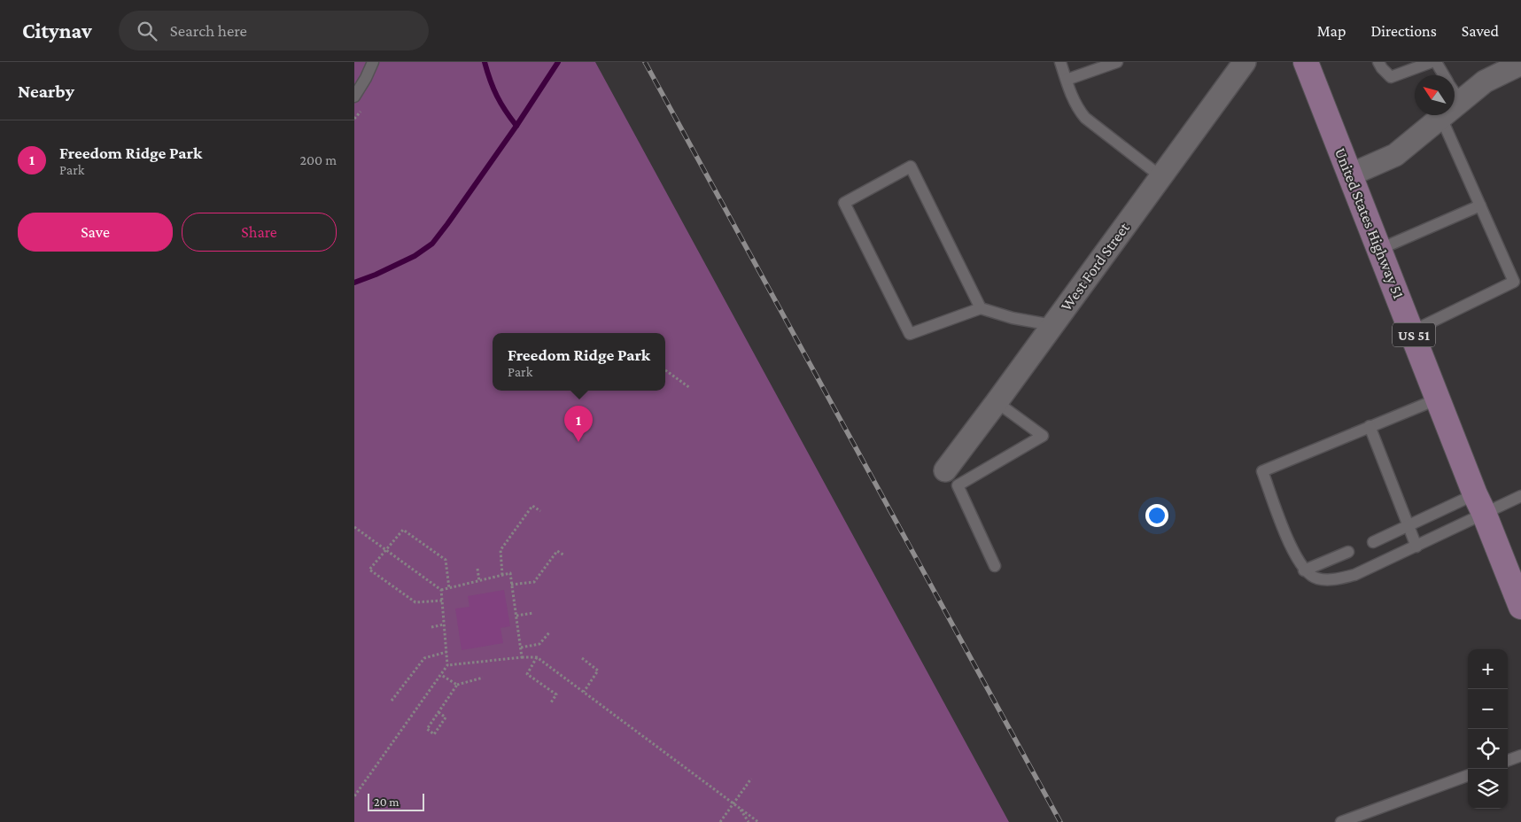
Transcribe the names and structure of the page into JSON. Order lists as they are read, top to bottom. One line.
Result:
{"streets":{"main road":["United States Highway 51","US 51"],"street":["West Ford Street"]},"scale_bar":"20 m","north":"top left","page":{"header":"Citynav","search":"Search here","nav":["Map","Directions","Saved"],"heading":"Nearby","list":[{"mark":"1","name":"Freedom Ridge Park","note":"Park","value":"200 m"}],"buttons":["Save","Share"],"popup":["Freedom Ridge Park","Park"],"pins":"1","map_buttons":["+","−"],"scale":"20 m"}}
